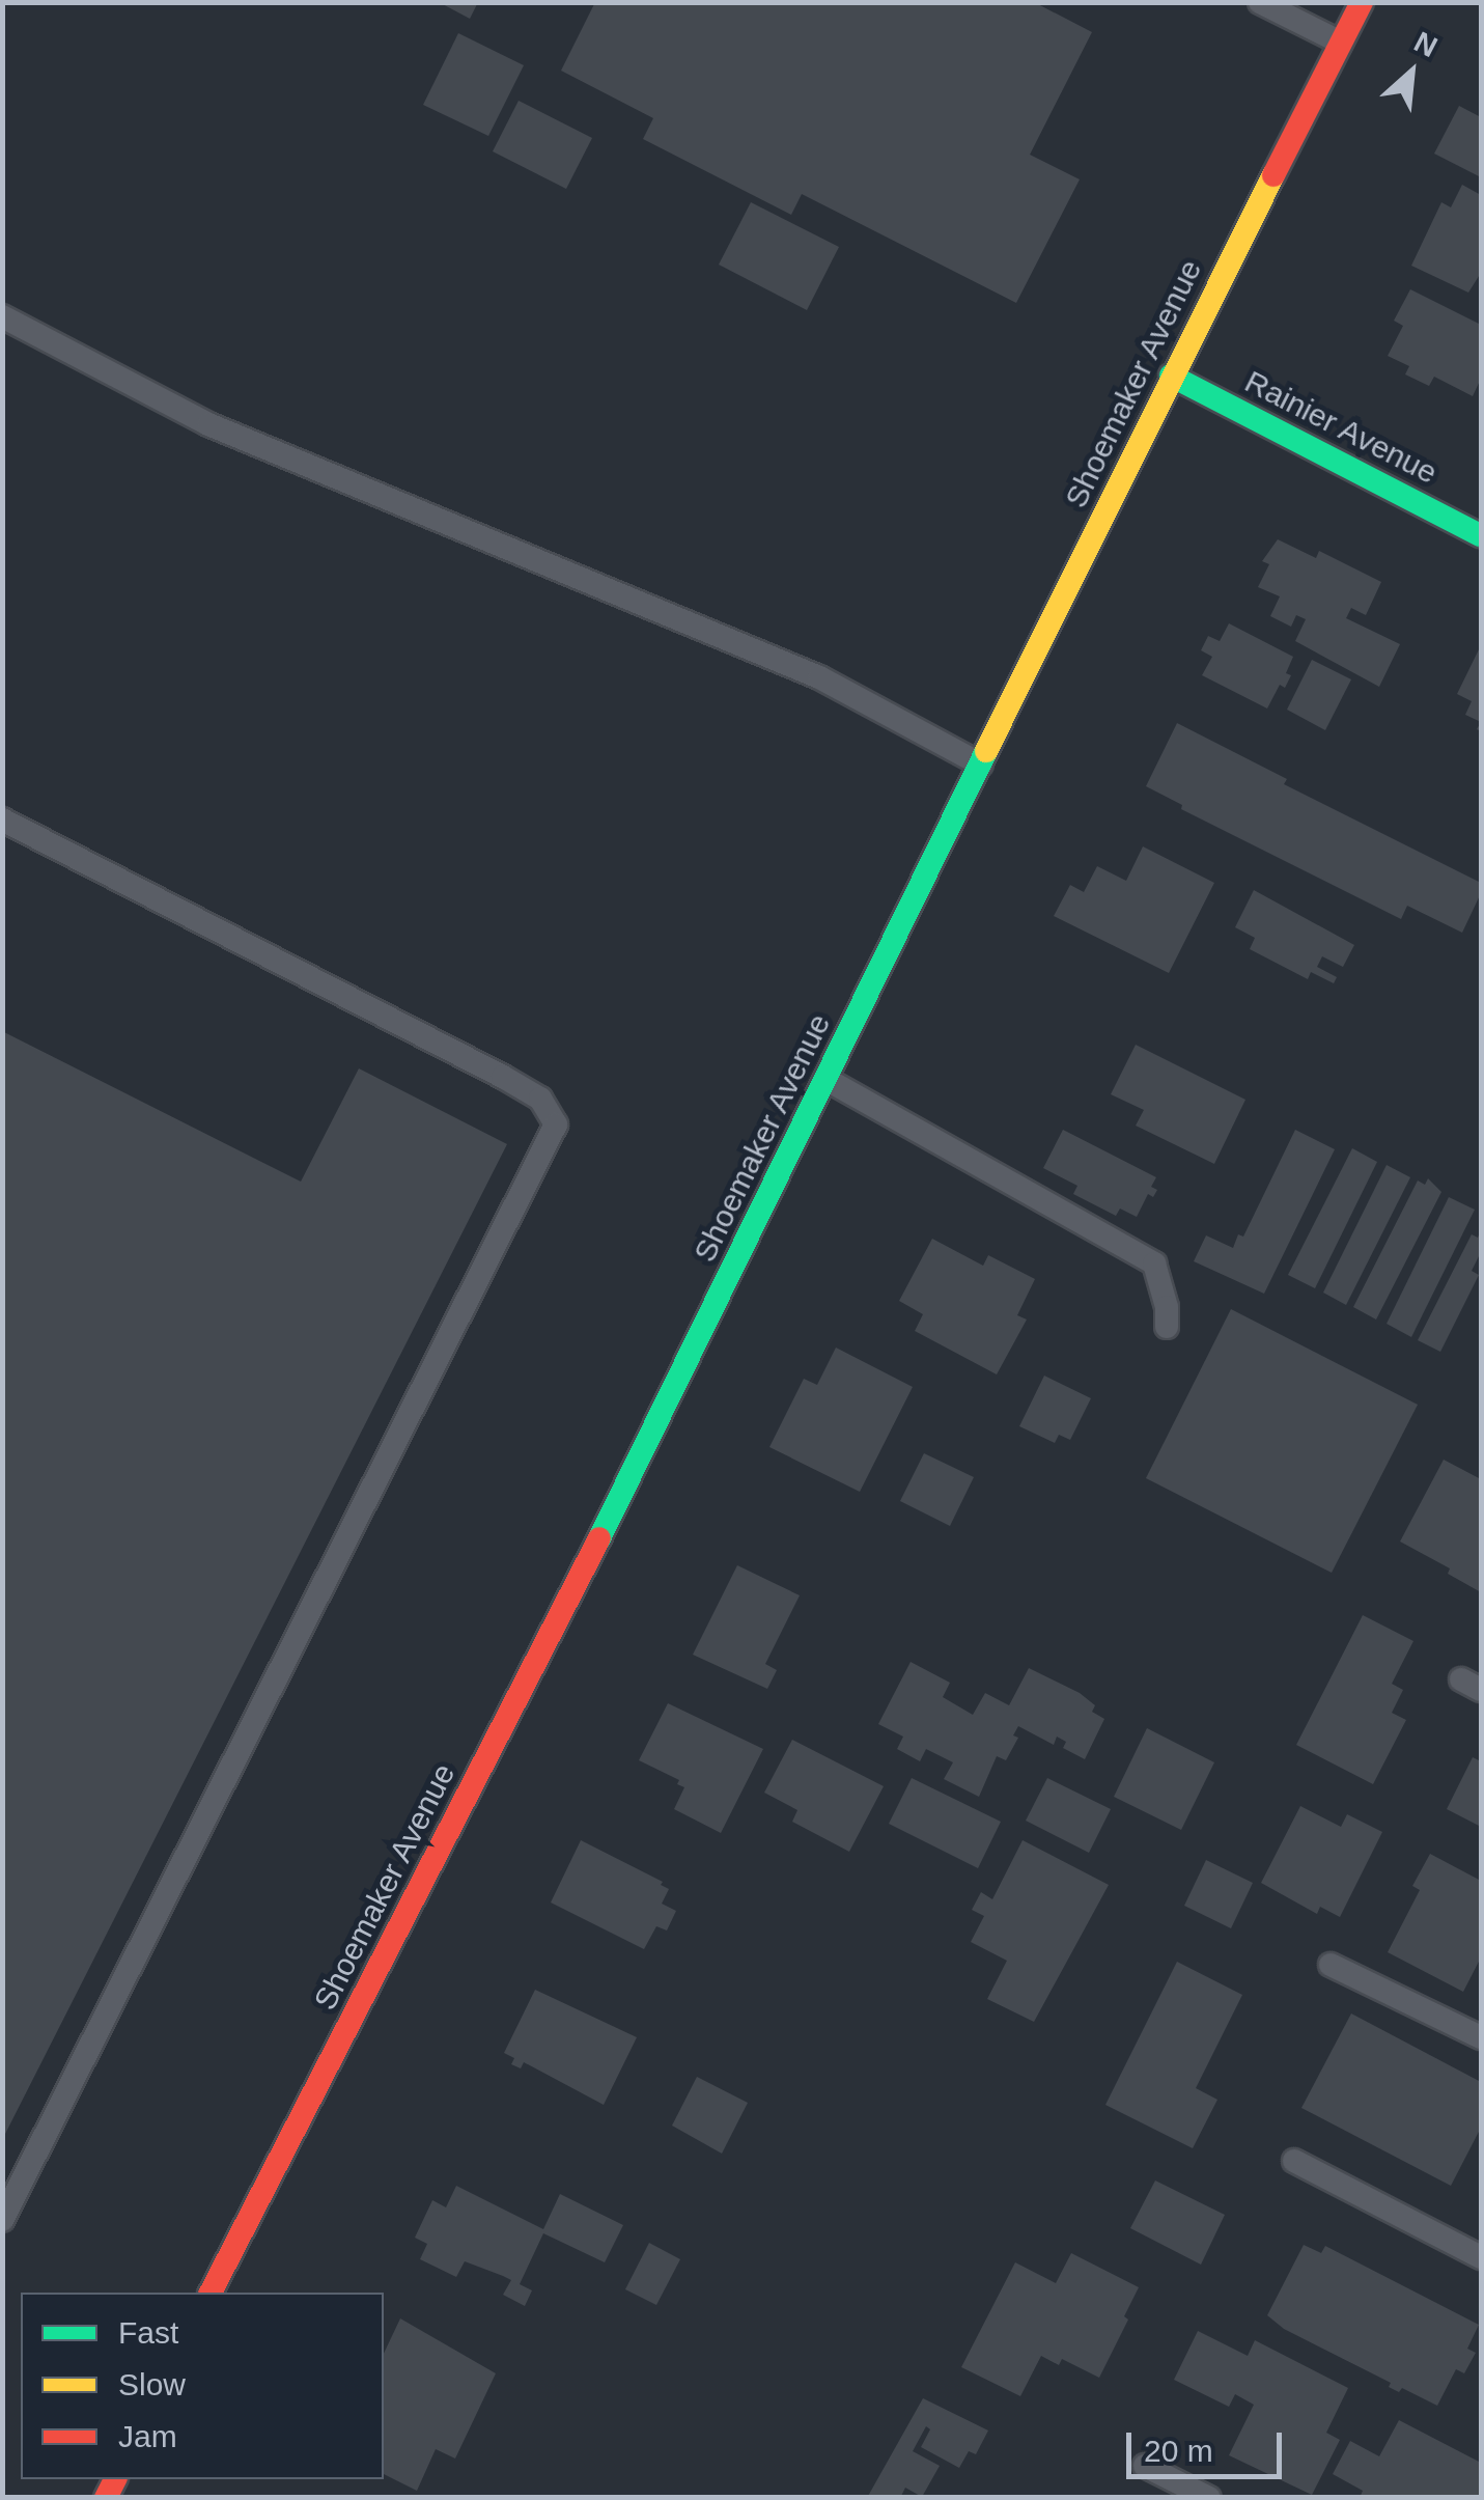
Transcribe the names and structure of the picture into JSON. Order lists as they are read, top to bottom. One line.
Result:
{"streets":{"main road":["Shoemaker Avenue","Rainier Avenue"]},"crossings":[["Shoemaker Avenue","Rainier Avenue"]],"legend":["Fast","Slow","Jam"],"scale_bar":"20 m","north":"top right"}
